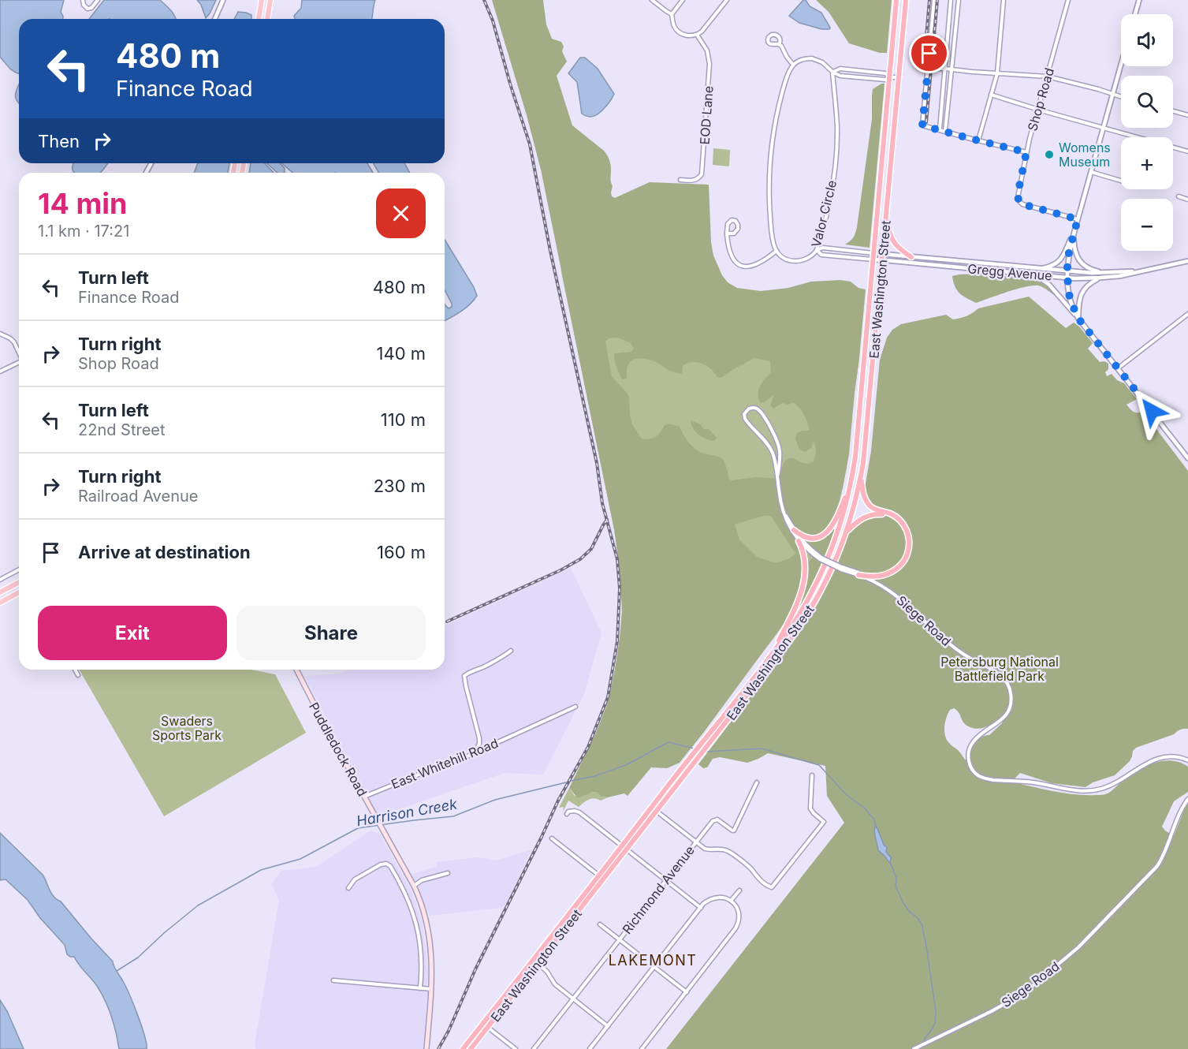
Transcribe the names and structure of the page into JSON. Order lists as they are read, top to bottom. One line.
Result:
{"streets":{"highway":["East Washington Street"],"main road":["Puddledock Road"],"street":["Shop Road","EOD Lane","Valor Circle","Gregg Avenue","Siege Road","East Whitehill Road","Richmond Avenue"]},"crossings":[["Gregg Avenue","East Washington Street"],["Puddledock Road","East Whitehill Road"]],"districts":["LAKEMONT"],"water":["Harrison Creek"],"parks":["Petersburg National Battlefield Park","Swaders Sports Park"],"places":["Womens Museum"],"page":{"map_buttons":["+","−"],"turn":["480 m","Finance Road"],"then":"Then","heading":["14 min","1.1 km · 17:21"],"list":[{"name":"Turn left","note":"Finance Road","value":"480 m"},{"name":"Turn right","note":"Shop Road","value":"140 m"},{"name":"Turn left","note":"22nd Street","value":"110 m"},{"name":"Turn right","note":"Railroad Avenue","value":"230 m"},{"name":"Arrive at destination","value":"160 m"}],"buttons":["Exit","Share"]}}
